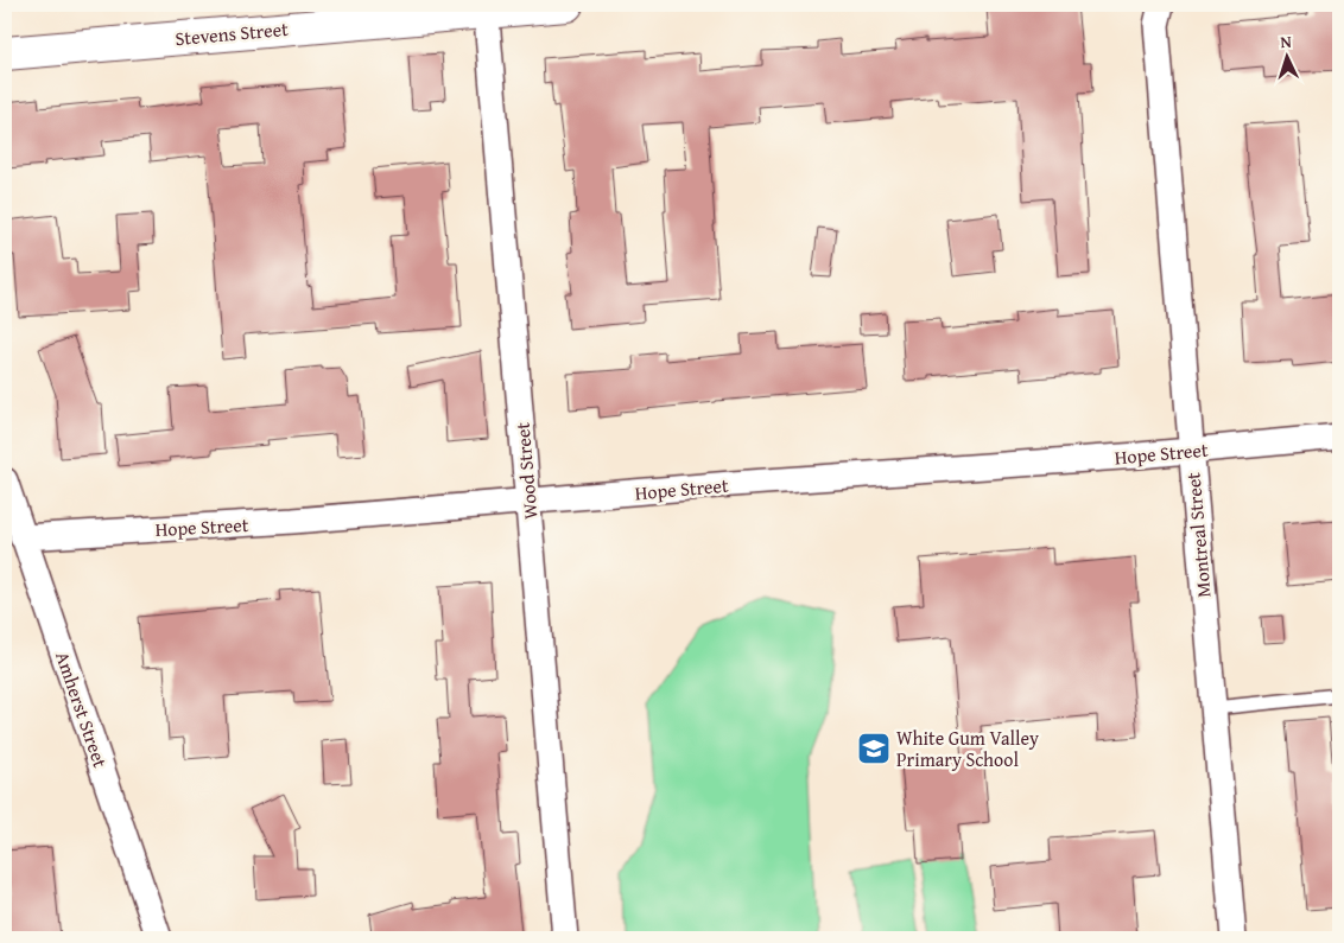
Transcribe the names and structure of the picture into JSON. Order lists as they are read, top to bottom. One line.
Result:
{"streets":{"street":["Stevens Street","Hope Street","Wood Street","Montreal Street","Amherst Street"]},"crossings":[["Stevens Street","Wood Street"],["Hope Street","Wood Street"],["Hope Street","Montreal Street"],["Hope Street","Amherst Street"]],"places":{"school or university":["White Gum Valley Primary School"]},"north":"top"}
